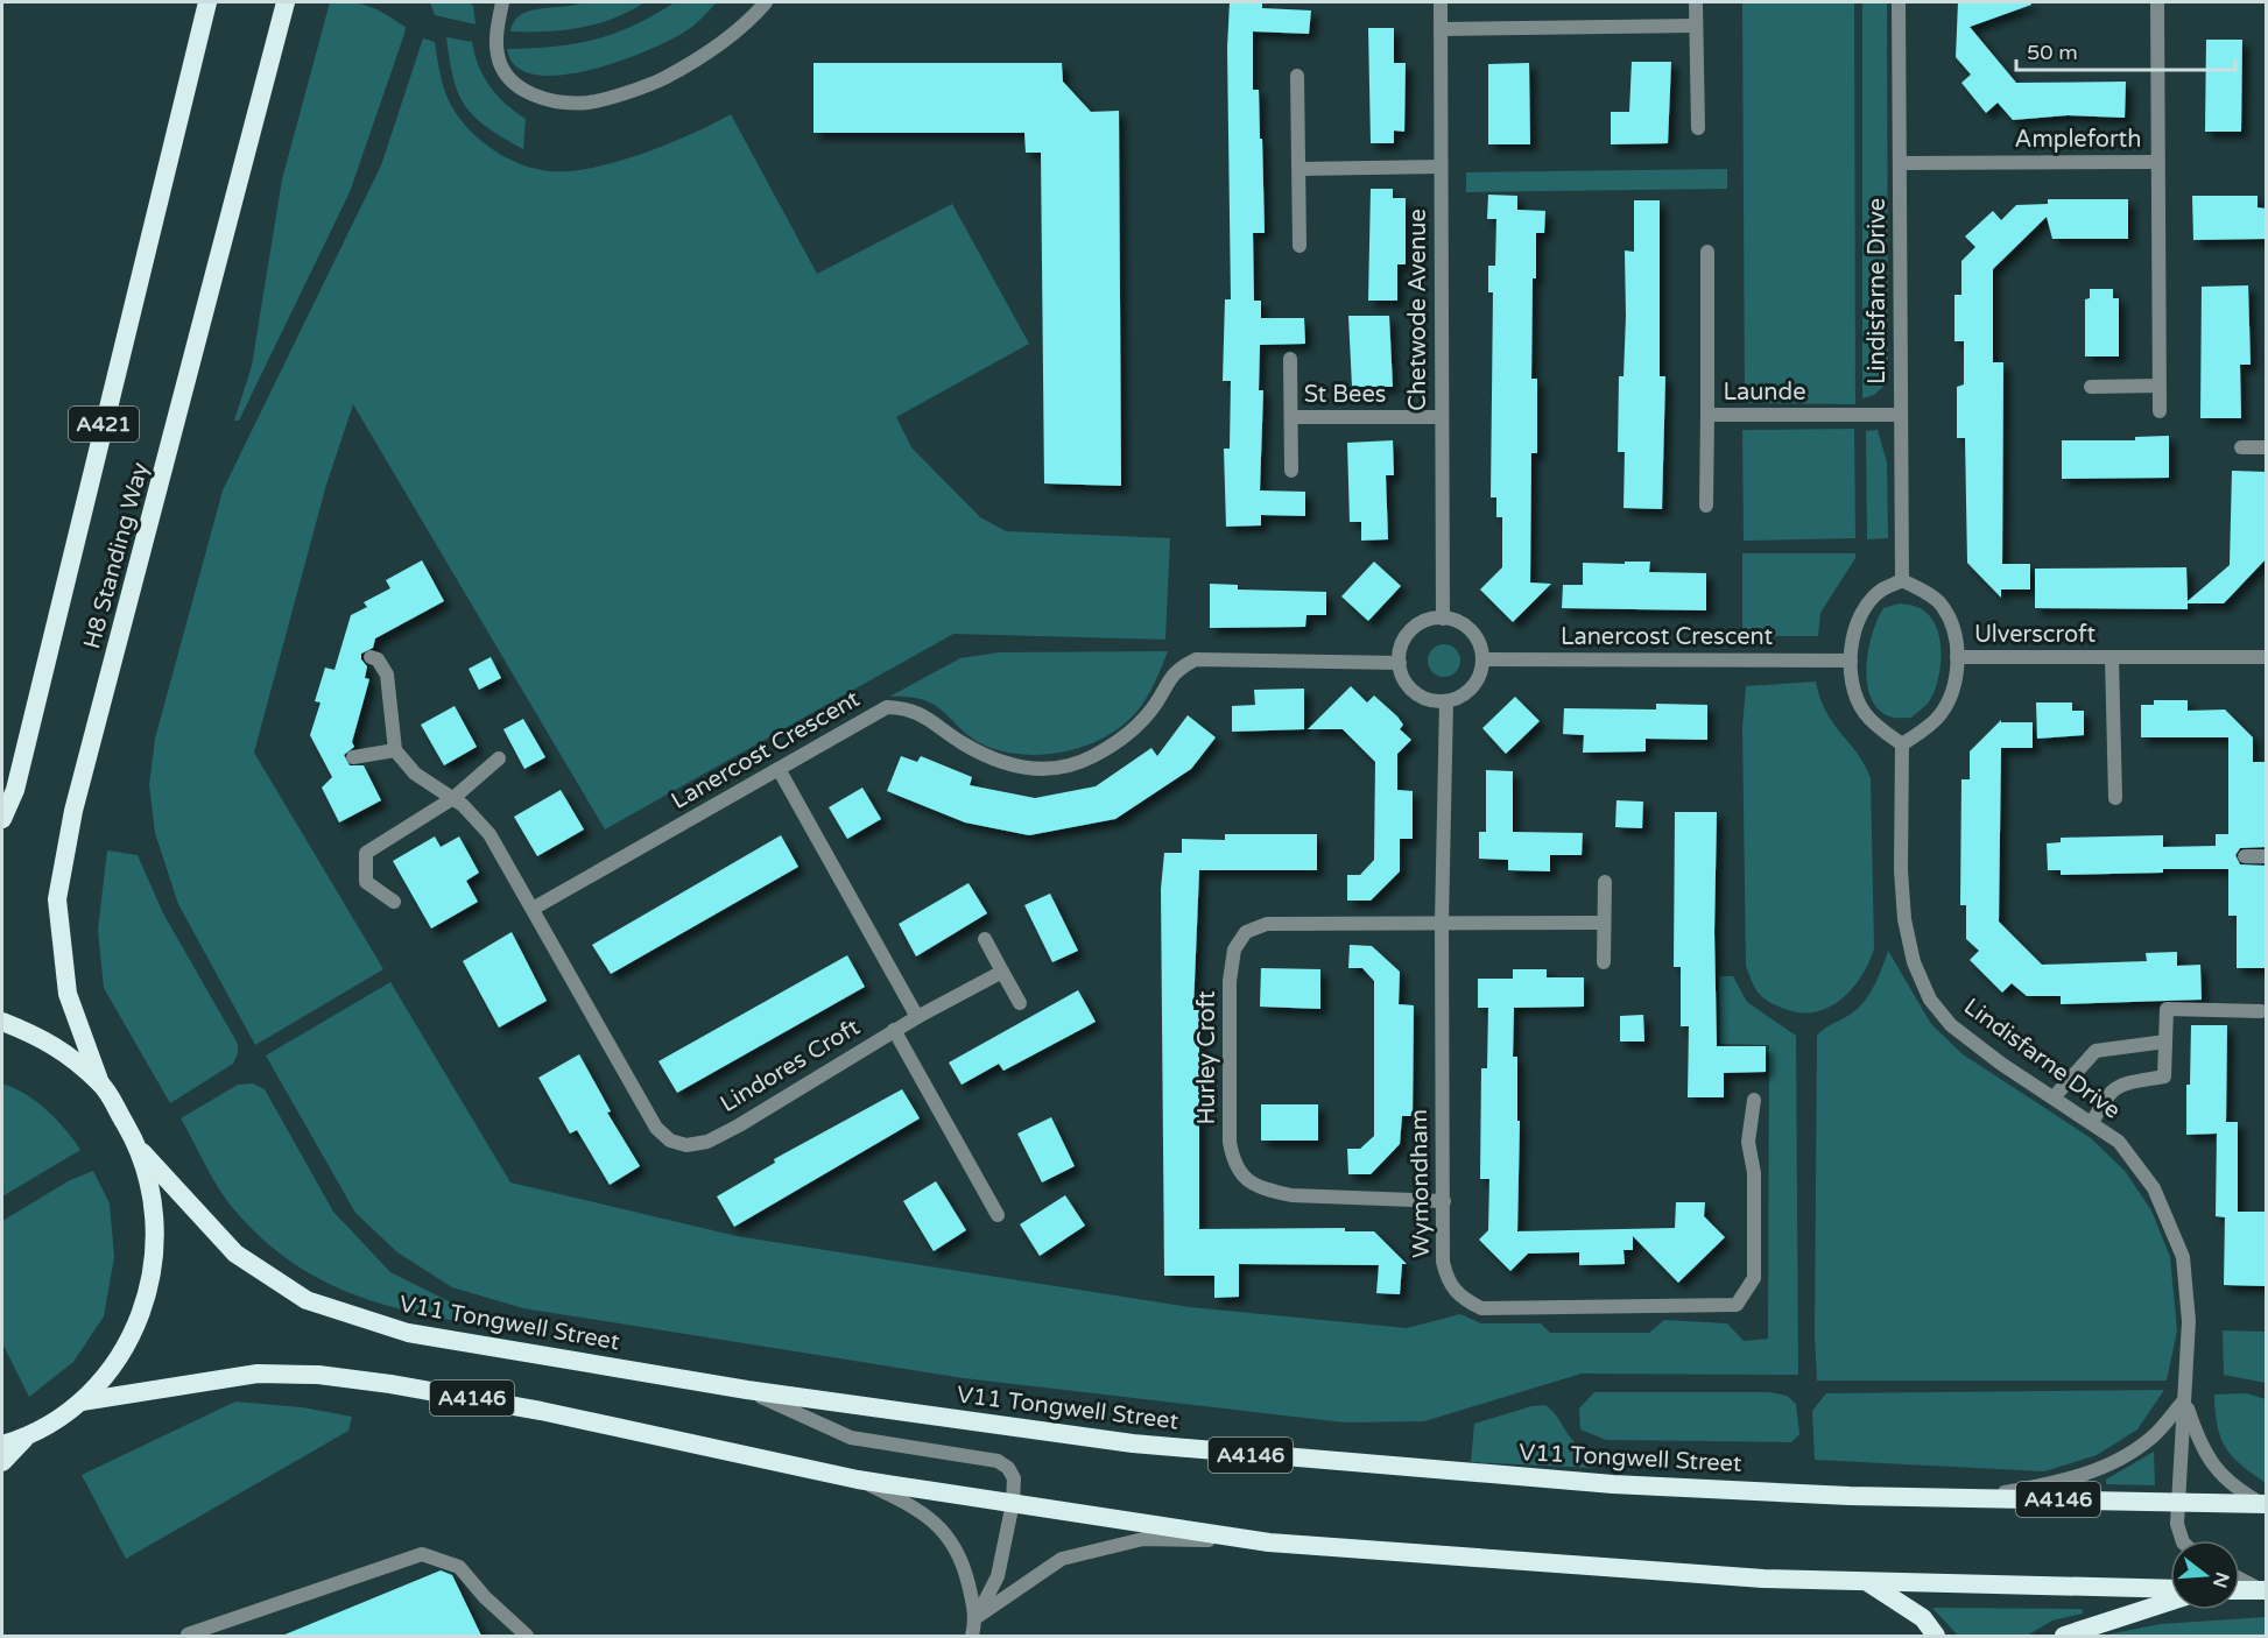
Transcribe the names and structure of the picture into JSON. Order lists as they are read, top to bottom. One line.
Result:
{"streets":{"highway":["A421","H8 Standing Way","V11 Tongwell Street","A4146"],"street":["Ampleforth","Lindisfarne Drive","Chetwode Avenue","Launde","St Bees","Ulverscroft","Lanercost Crescent","Hurley Croft","Lindores Croft","Wymondham"]},"crossings":[["Ampleforth","Lindisfarne Drive"],["Lindisfarne Drive","Launde"],["Lindisfarne Drive","Ulverscroft"],["Lindisfarne Drive","Lanercost Crescent"],["Lindisfarne Drive","V11 Tongwell Street"],["Chetwode Avenue","St Bees"],["Chetwode Avenue","Lanercost Crescent"],["Chetwode Avenue","Wymondham"],["Ulverscroft","Lanercost Crescent"],["Lanercost Crescent","Lindores Croft"],["Lanercost Crescent","Wymondham"],["Hurley Croft","Wymondham"]],"scale_bar":"50 m","north":"right"}
